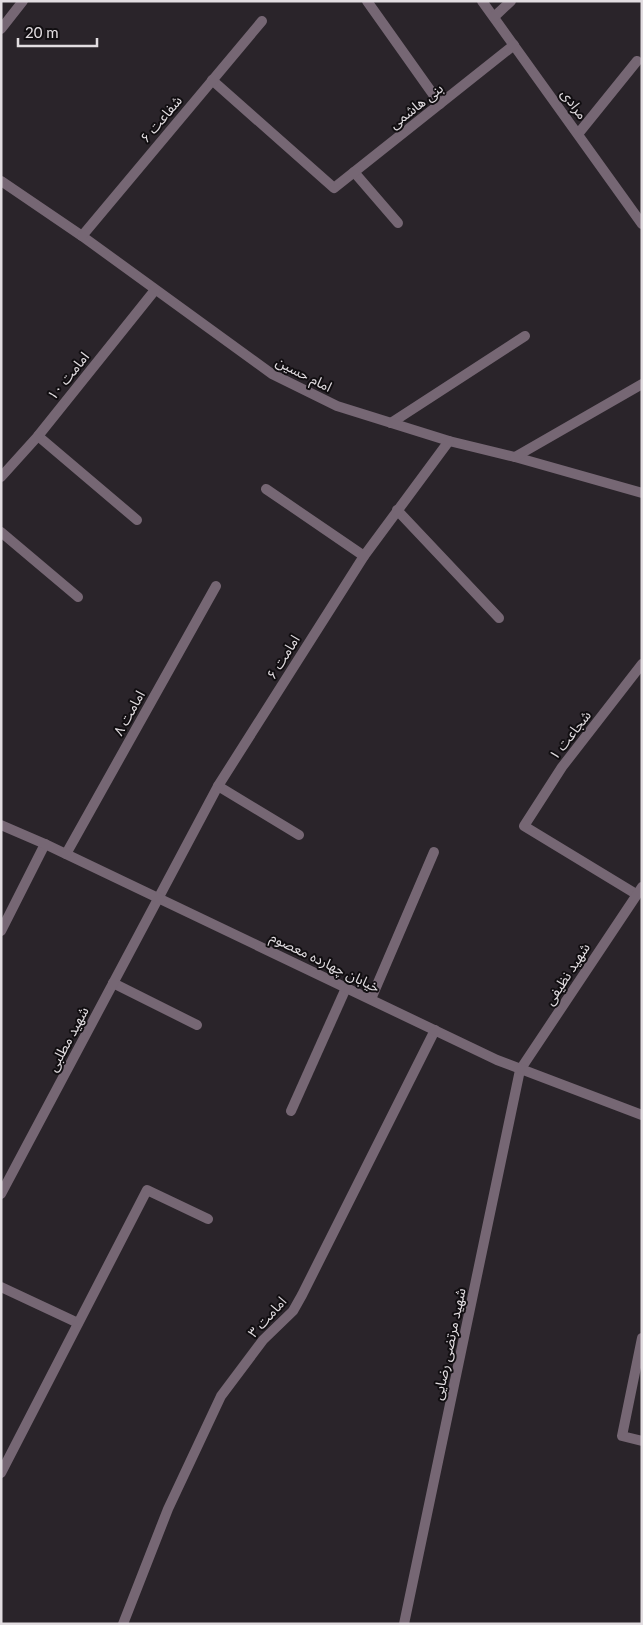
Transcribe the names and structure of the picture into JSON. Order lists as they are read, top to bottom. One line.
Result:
{"streets":{"street":["مرادی","بنی هاشمی","شفاعت ۶","امام حسین","امامت ۱۰","امامت ۶","امامت ۸","شجاعت ۱","خیابان چهارده معصوم","شهید نظیفی","شهید مطلبی","امامت ۳","شهید مرتضی رضایی"]},"crossings":[["مرادی","بنی هاشمی"],["بنی هاشمی","شفاعت ۶"],["شفاعت ۶","امام حسین"],["امام حسین","امامت ۱۰"],["امام حسین","امامت ۶"],["امامت ۶","خیابان چهارده معصوم"],["امامت ۶","شهید مطلبی"],["امامت ۸","خیابان چهارده معصوم"],["شجاعت ۱","شهید نظیفی"],["خیابان چهارده معصوم","شهید نظیفی"],["خیابان چهارده معصوم","شهید مطلبی"],["خیابان چهارده معصوم","امامت ۳"],["خیابان چهارده معصوم","شهید مرتضی رضایی"],["شهید نظیفی","شهید مرتضی رضایی"]],"scale_bar":"20 m"}
